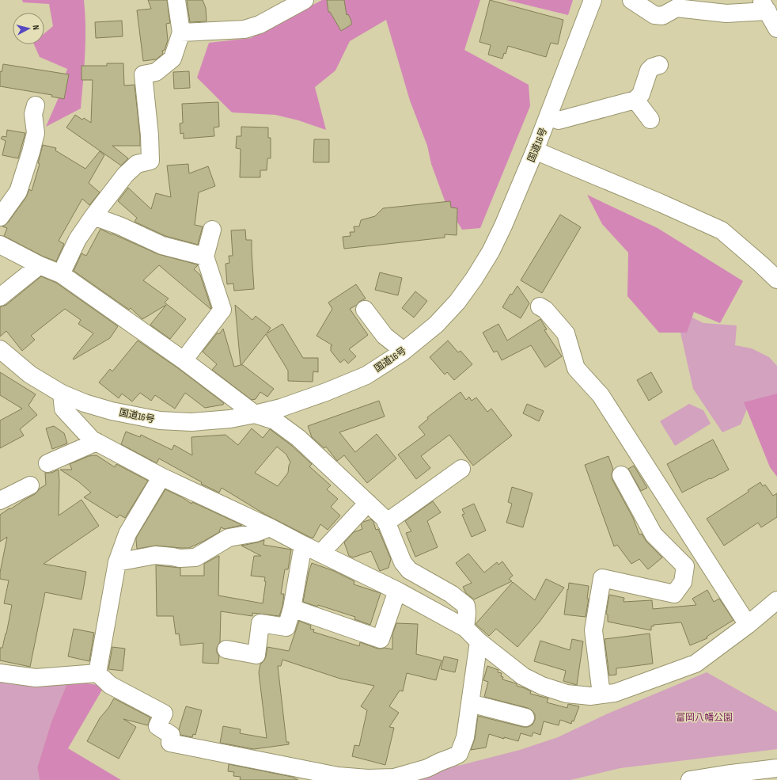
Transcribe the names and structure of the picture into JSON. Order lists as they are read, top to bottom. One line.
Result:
{"streets":{"main road":["国道16号"]},"parks":["富岡八幡公園"],"north":"right"}
